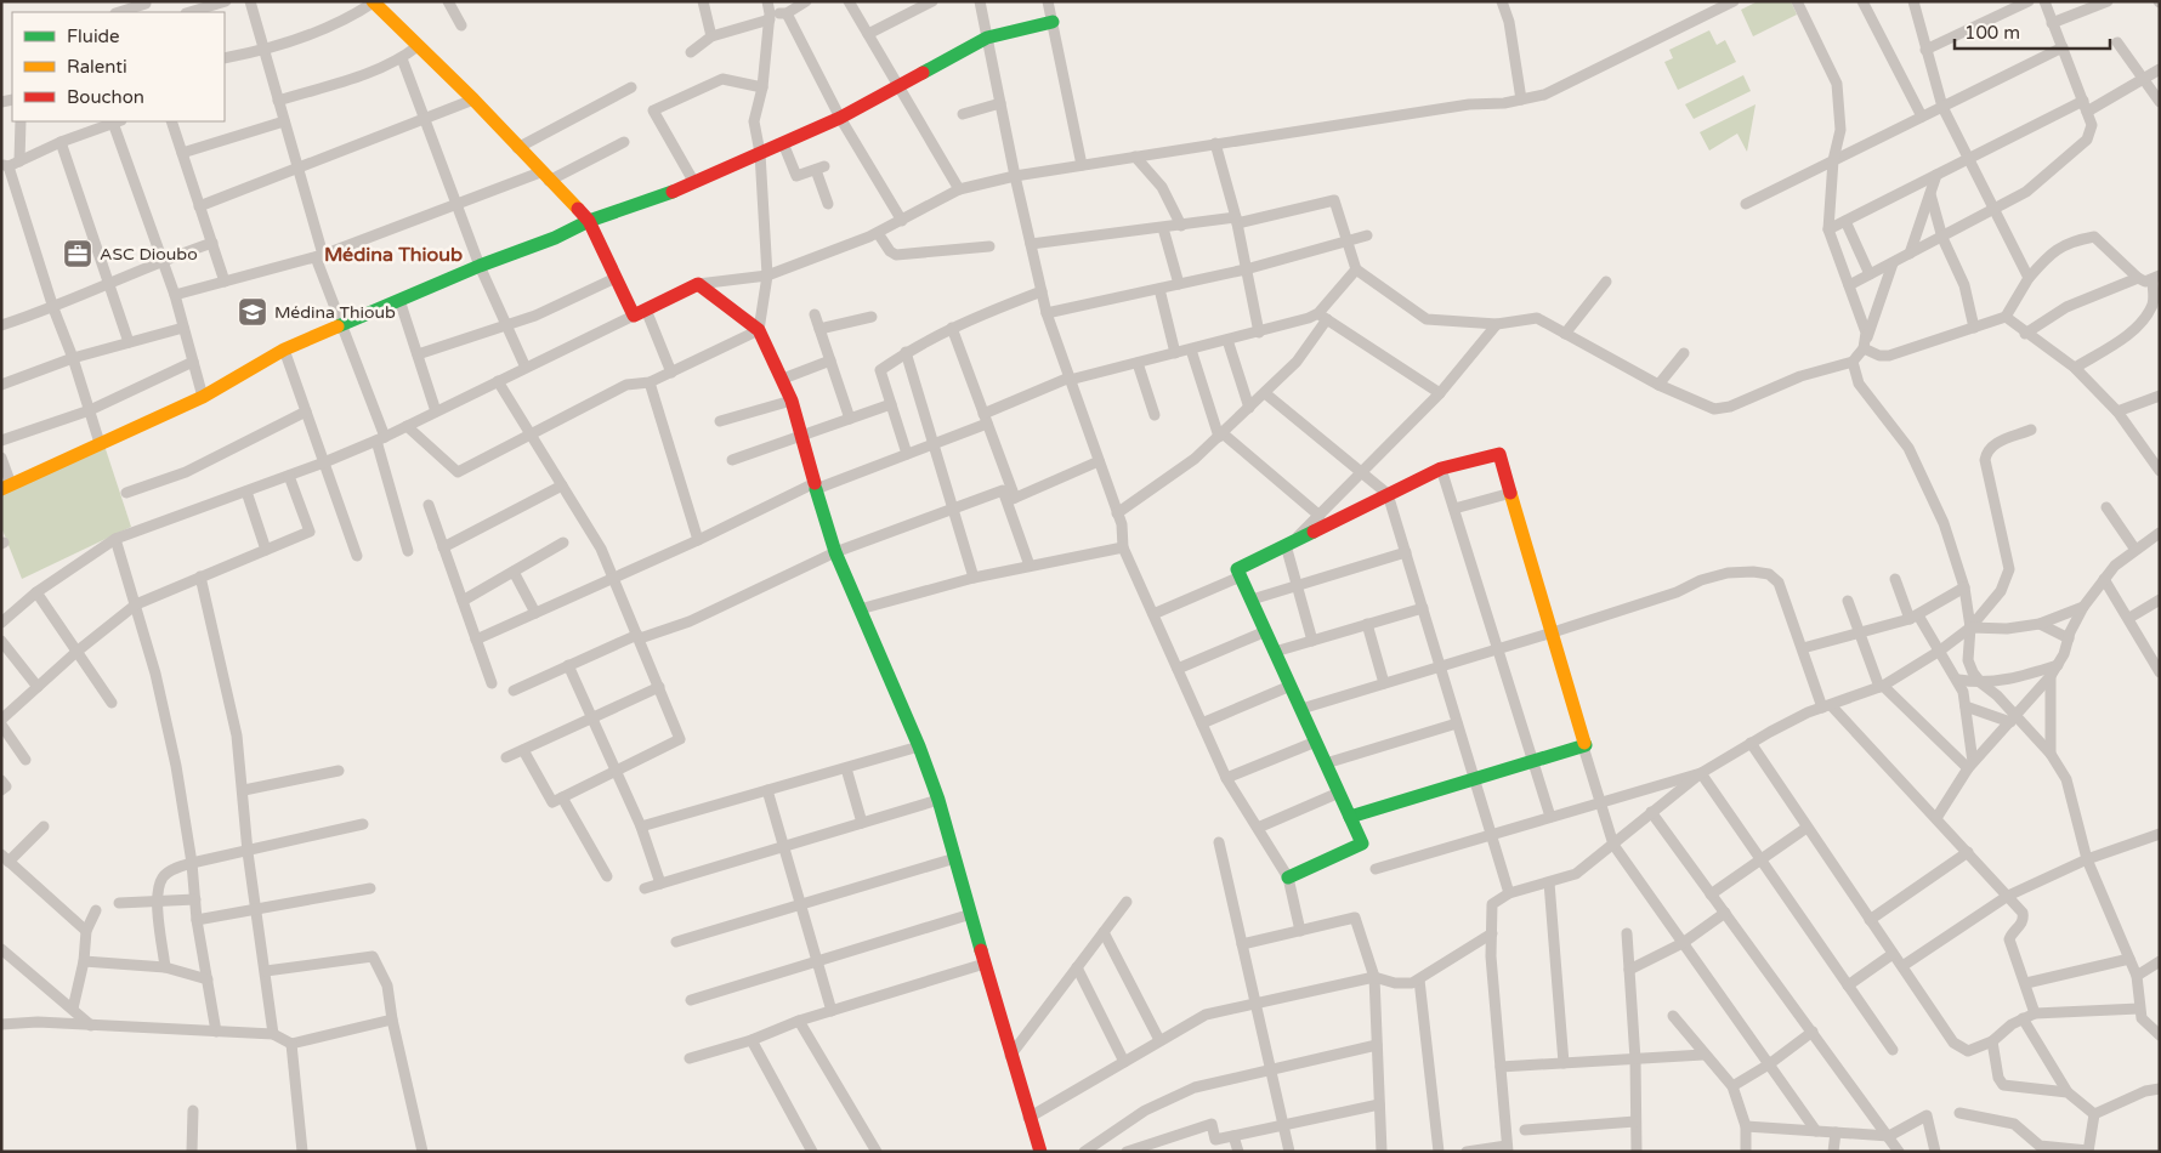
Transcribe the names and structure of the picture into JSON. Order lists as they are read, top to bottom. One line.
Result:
{"districts":["Médina Thioub"],"places":{"office":["ASC Dioubo"],"school or university":["Médina Thioub"]},"legend":["Fluide","Ralenti","Bouchon"],"scale_bar":"100 m"}
